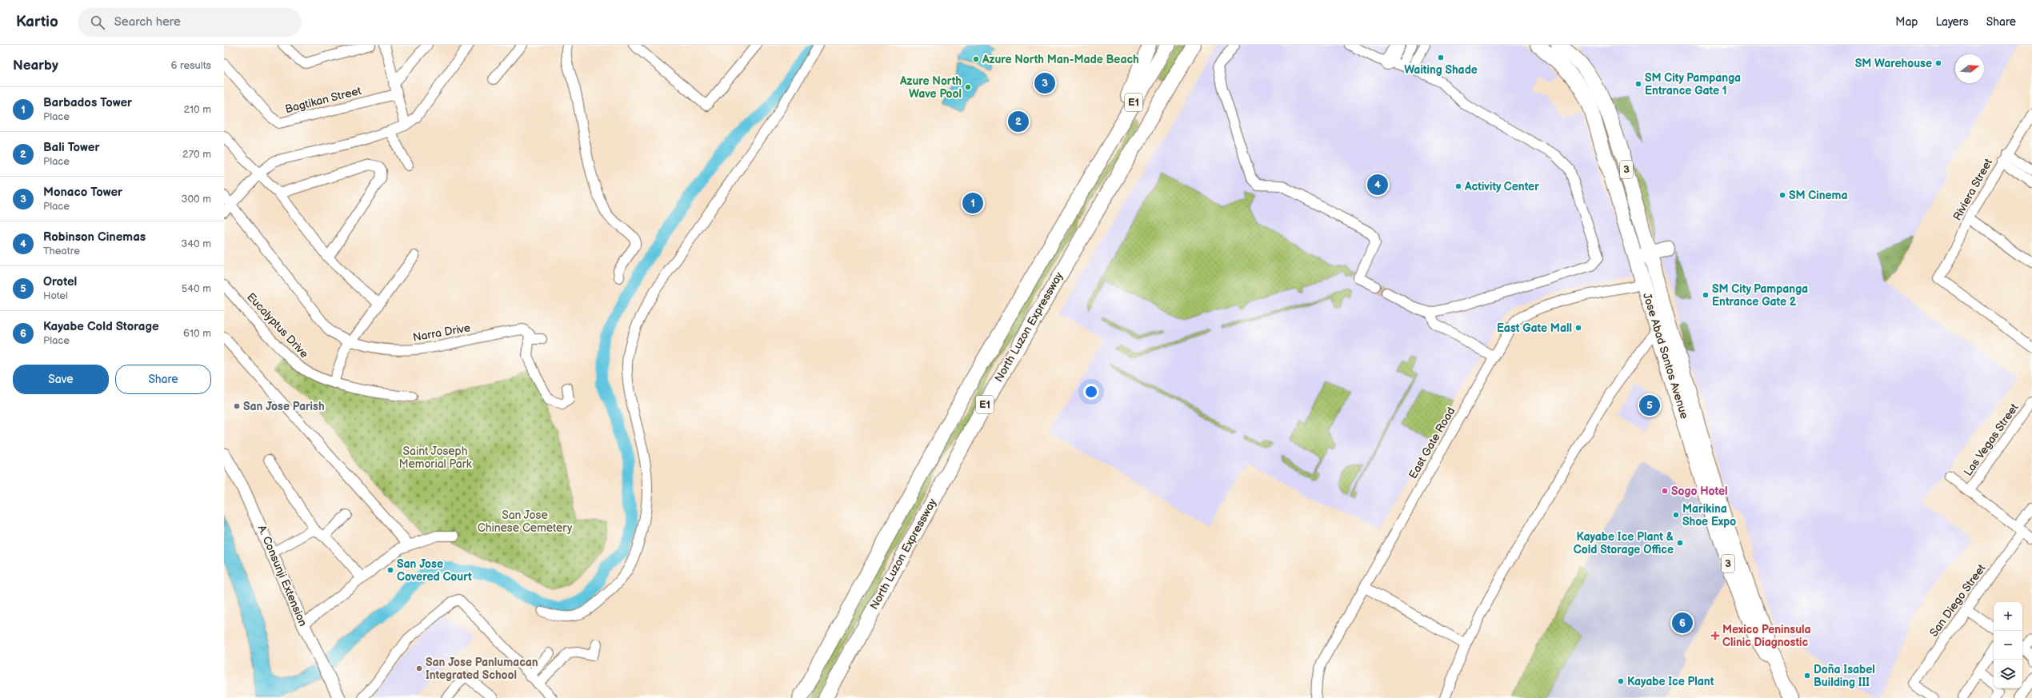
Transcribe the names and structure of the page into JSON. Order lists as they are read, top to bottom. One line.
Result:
{"streets":{"highway":["E1","3","North Luzon Expressway","Jose Abad Santos Avenue"],"main road":["A. Consunji Extension"],"street":["Bagtikan Street","Riviera Street","Eucalyptus Drive","Narra Drive","Las Vegas Street","East Gate Road","San Diego Street"]},"crossings":[["Jose Abad Santos Avenue","East Gate Road"]],"parks":["Saint Joseph Memorial Park","San Jose Chinese Cemetery"],"places":{"other":["Waiting Shade","Azure North Man-Made Beach","SM Warehouse","SM City Pampanga Entrance Gate 1","Azure North Wave Pool","Activity Center","SM Cinema","SM City Pampanga Entrance Gate 2","East Gate Mall","San Jose Parish","Sogo Hotel","Marikina Shoe Expo","Kayabe Ice Plant & Cold Storage Office","San Jose Covered Court","San Jose Panlumacan Integrated School","Doña Isabel Building III","Kayabe Ice Plant"],"health":["Mexico Peninsula Clinic Diagnostic"]},"north":"right","page":{"header":"Kartio","search":"Search here","nav":["Map","Layers","Share"],"heading":["Nearby","6 results"],"pins":["3","2","4","1","5","6"],"list":[{"mark":"1","name":"Barbados Tower","note":"Place","value":"210 m"},{"mark":"2","name":"Bali Tower","note":"Place","value":"270 m"},{"mark":"3","name":"Monaco Tower","note":"Place","value":"300 m"},{"mark":"4","name":"Robinson Cinemas","note":"Theatre","value":"340 m"},{"mark":"5","name":"Orotel","note":"Hotel","value":"540 m"},{"mark":"6","name":"Kayabe Cold Storage","note":"Place","value":"610 m"}],"buttons":["Save","Share"],"map_buttons":["+","−"]}}
